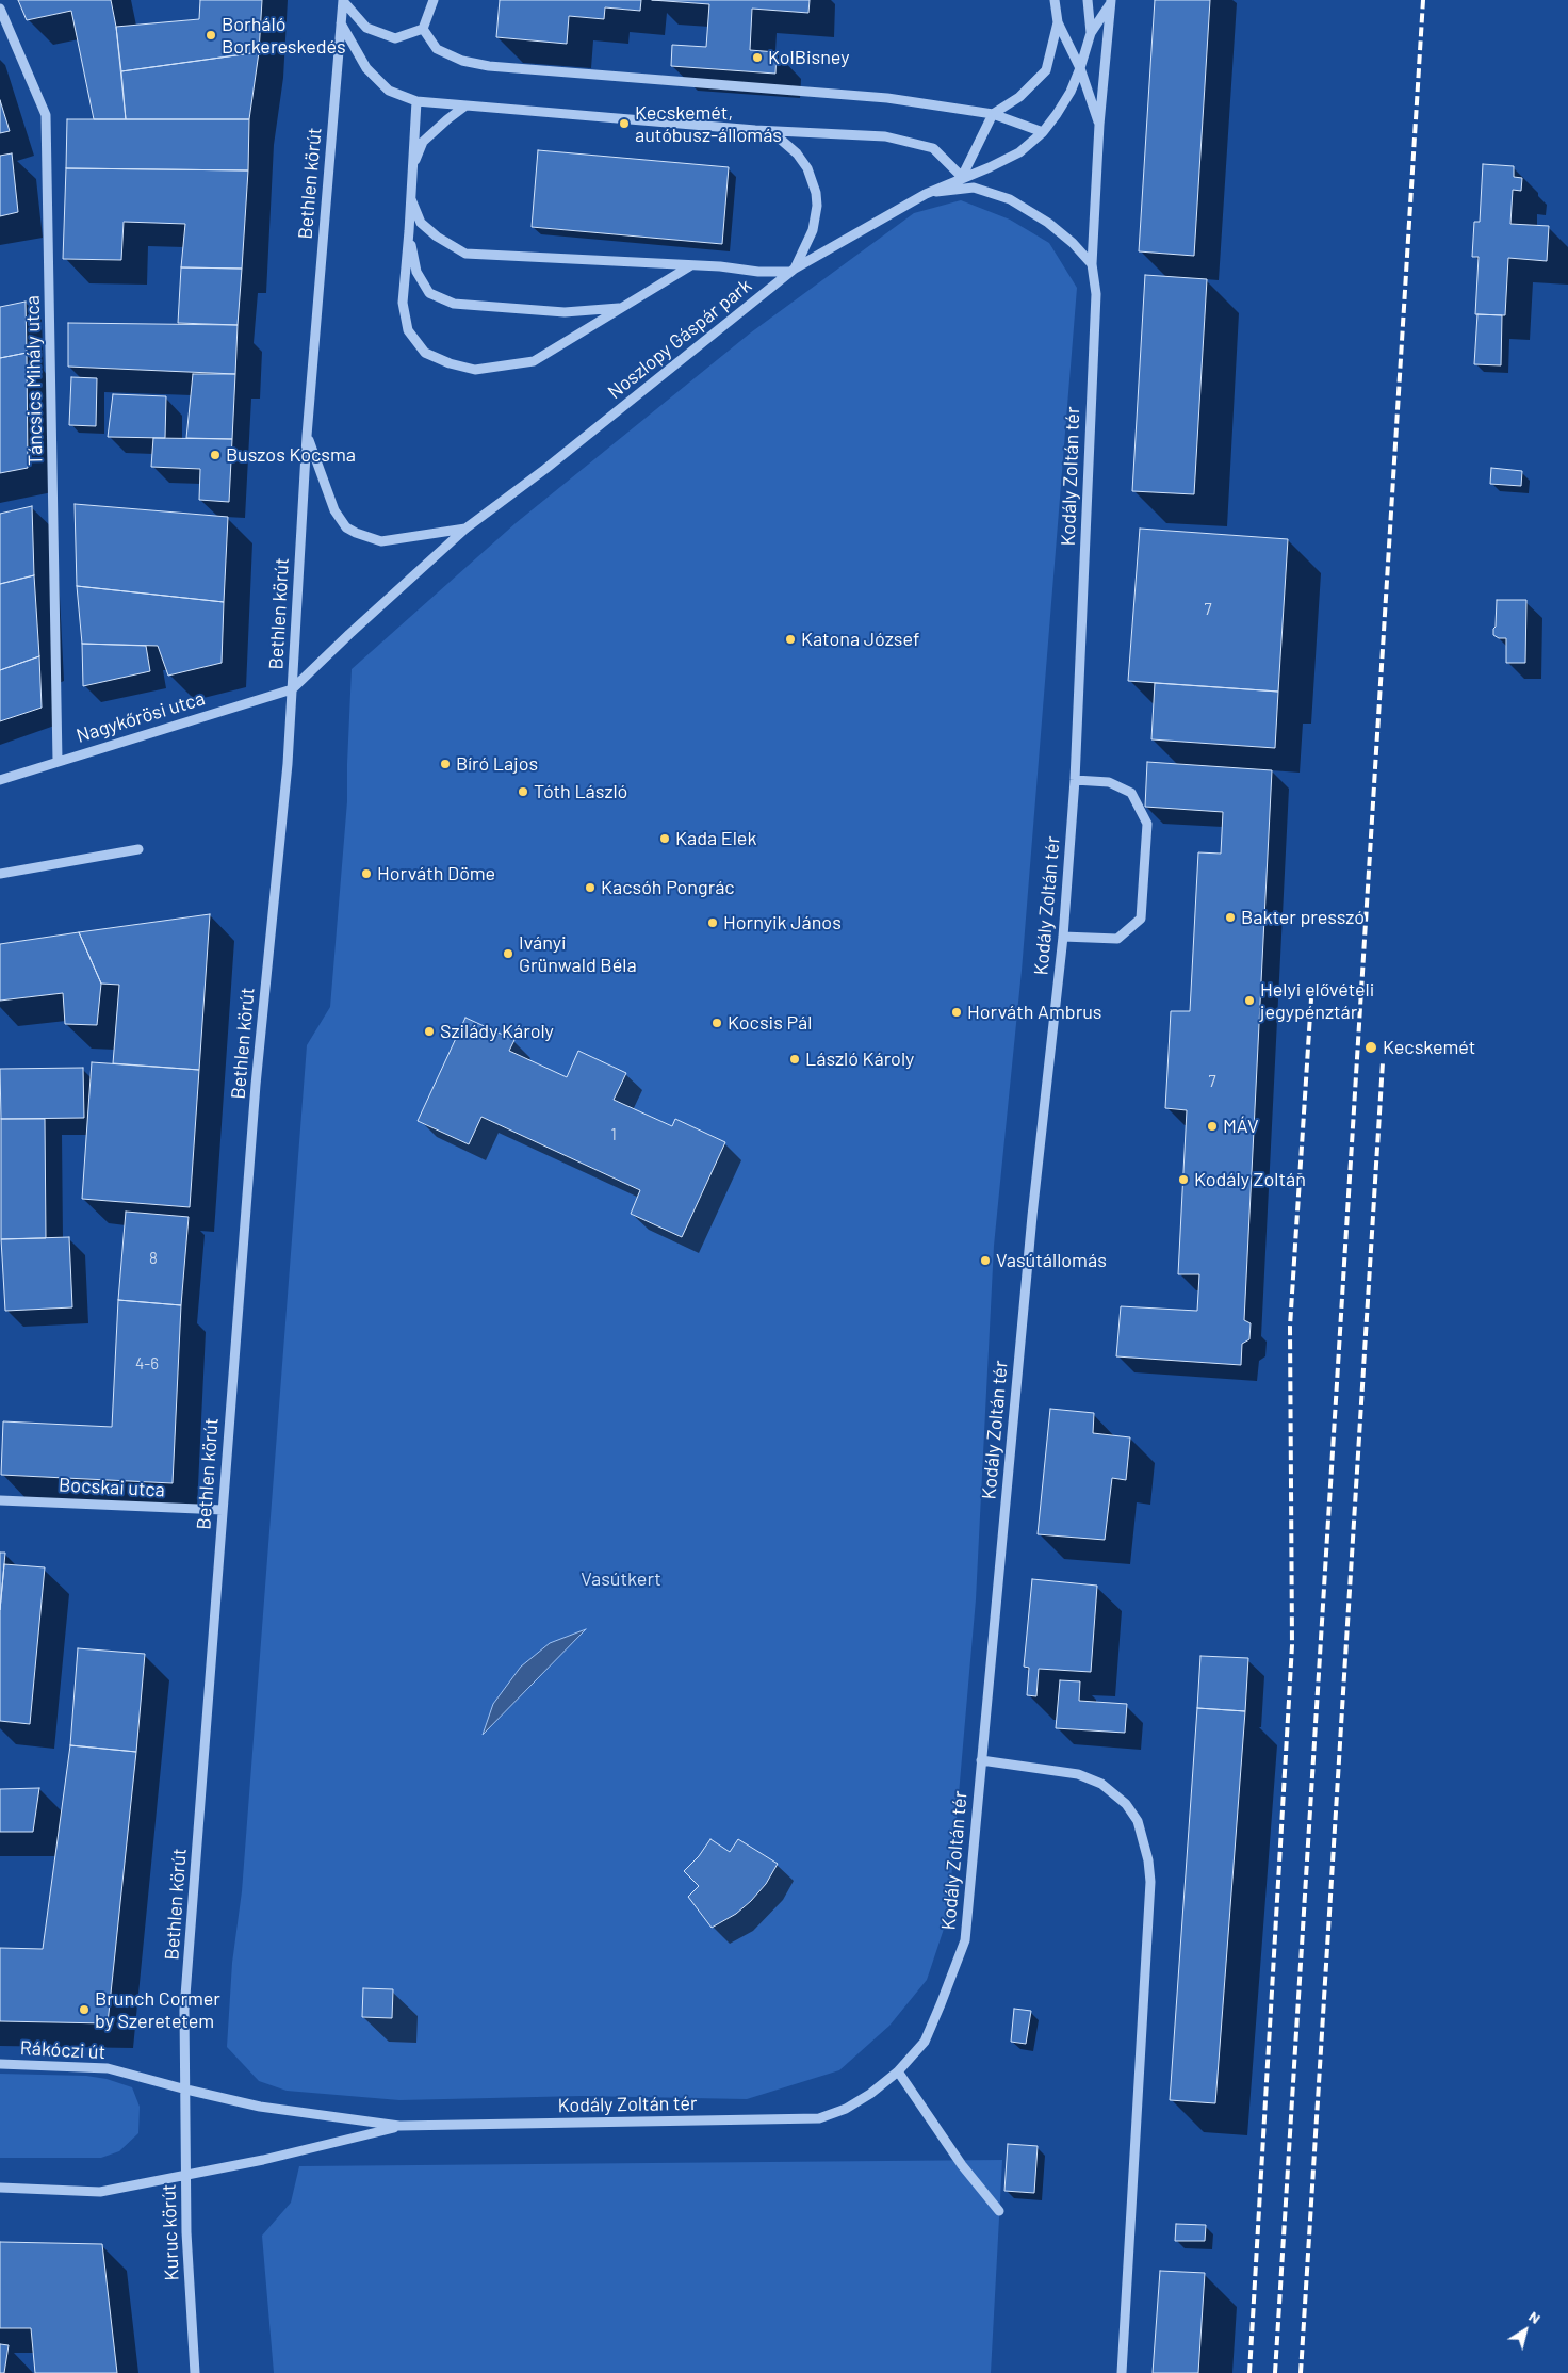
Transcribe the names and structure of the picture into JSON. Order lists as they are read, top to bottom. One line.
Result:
{"streets":{"street":["Bethlen körút","Noszlopy Gáspár park","Táncsics Mihály utca","Kodály Zoltán tér","Nagykőrösi utca","Bocskai utca","Rákóczi út","Kuruc körút"]},"crossings":[["Bethlen körút","Noszlopy Gáspár park"],["Bethlen körút","Kodály Zoltán tér"],["Bethlen körút","Nagykőrösi utca"],["Bethlen körút","Bocskai utca"],["Bethlen körút","Rákóczi út"],["Bethlen körút","Kuruc körút"],["Noszlopy Gáspár park","Nagykőrösi utca"],["Táncsics Mihály utca","Nagykőrösi utca"],["Kodály Zoltán tér","Rákóczi út"],["Kodály Zoltán tér","Kuruc körút"],["Rákóczi út","Kuruc körút"]],"parks":["Vasútkert"],"places":["Borháló Borkereskedés","KolBisney","Kecskemét, autóbusz-állomás","Buszos Kocsma","Katona József","Bíró Lajos","Tóth László","Kada Elek","Horváth Döme","Kacsóh Pongrác","Bakter presszó","Hornyik János","Iványi Grünwald Béla","Helyi elővételi jegypénztár","Horváth Ambrus","Kocsis Pál","Szilády Károly","Kecskemét","László Károly","MÁV","Kodály Zoltán","Vasútállomás","Brunch Cormer by Szeretetem"],"house_numbers":["7","7","1","8","4-6"],"north":"top right"}
